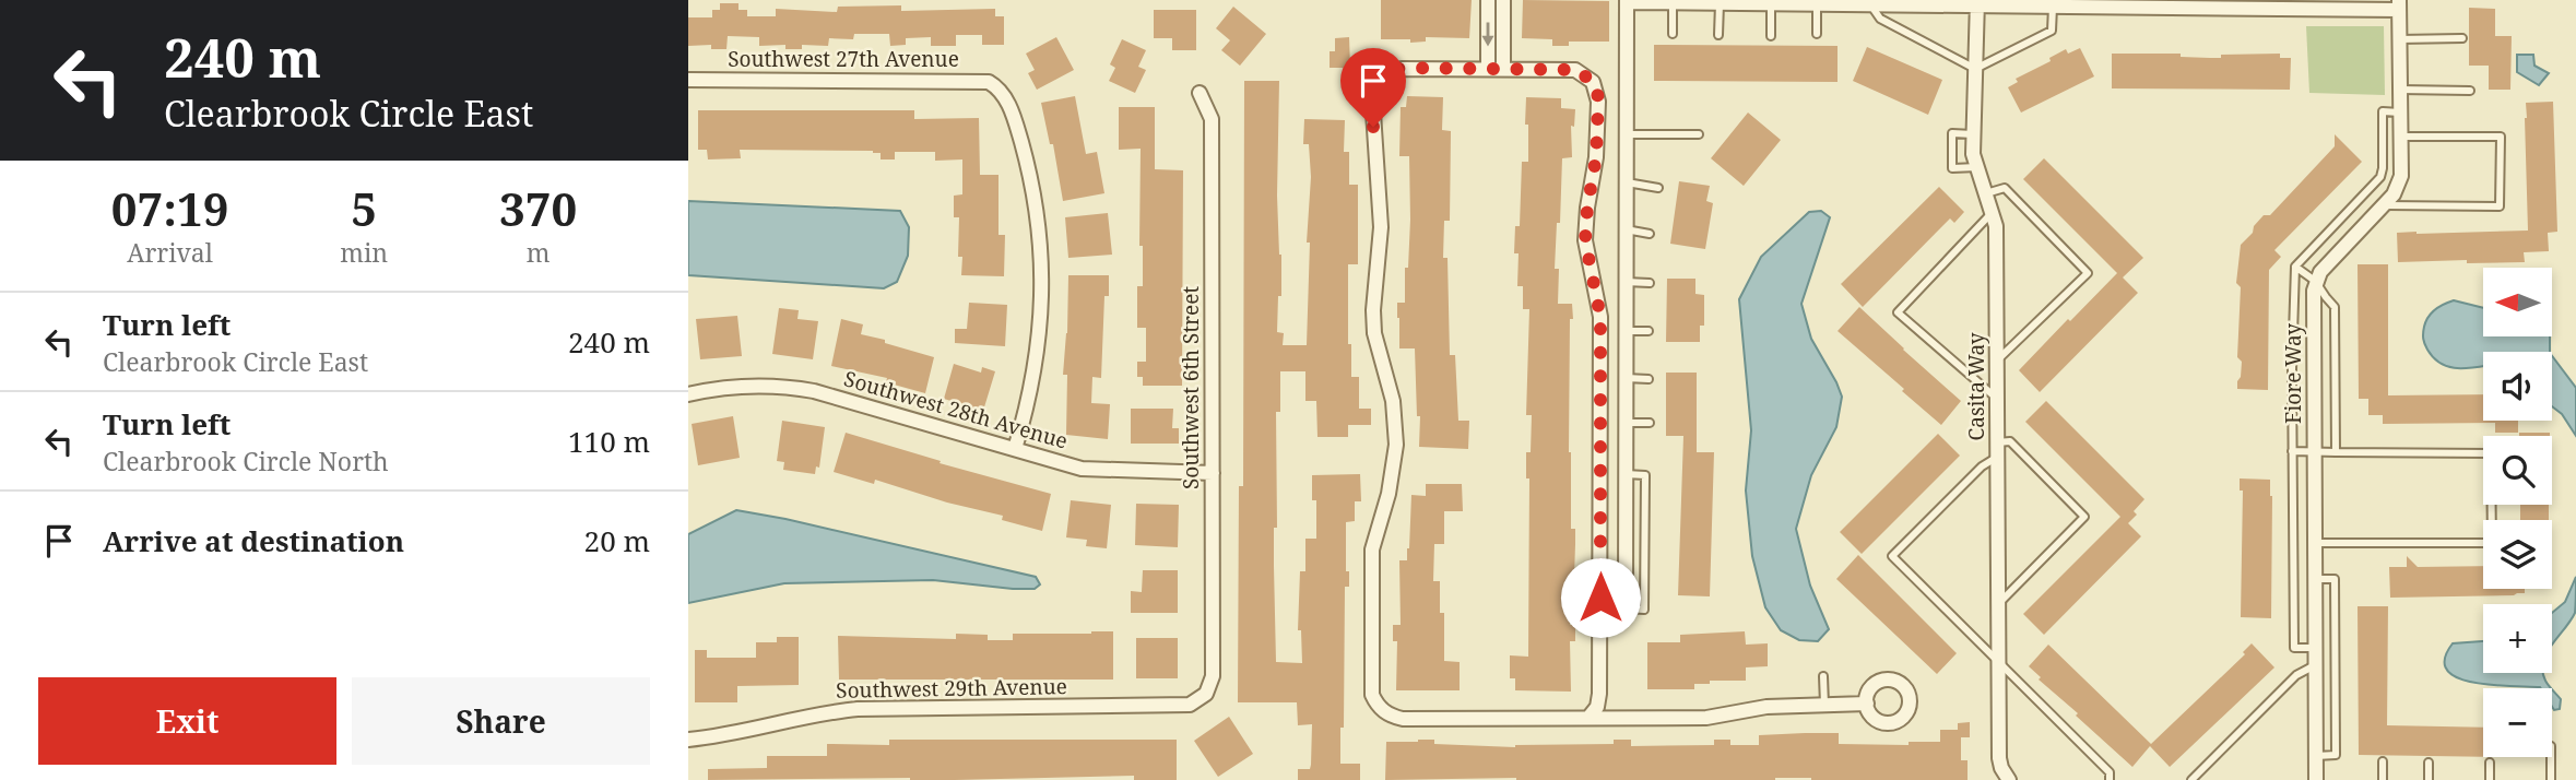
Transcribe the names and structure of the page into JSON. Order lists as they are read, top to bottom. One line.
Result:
{"streets":{"street":["Southwest 27th Avenue","Fiore Way","Casita Way","Southwest 6th Street","Southwest 28th Avenue","Southwest 29th Avenue"]},"crossings":[["Southwest 27th Avenue","Southwest 28th Avenue"],["Southwest 6th Street","Southwest 28th Avenue"],["Southwest 6th Street","Southwest 29th Avenue"]],"north":"left","page":{"turn":["240 m","Clearbrook Circle East"],"eta":["07:19","Arrival","5","min","370","m"],"map_buttons":["+","−"],"list":[{"name":"Turn left","note":"Clearbrook Circle East","value":"240 m"},{"name":"Turn left","note":"Clearbrook Circle North","value":"110 m"},{"name":"Arrive at destination","value":"20 m"}],"buttons":["Exit","Share"]}}
